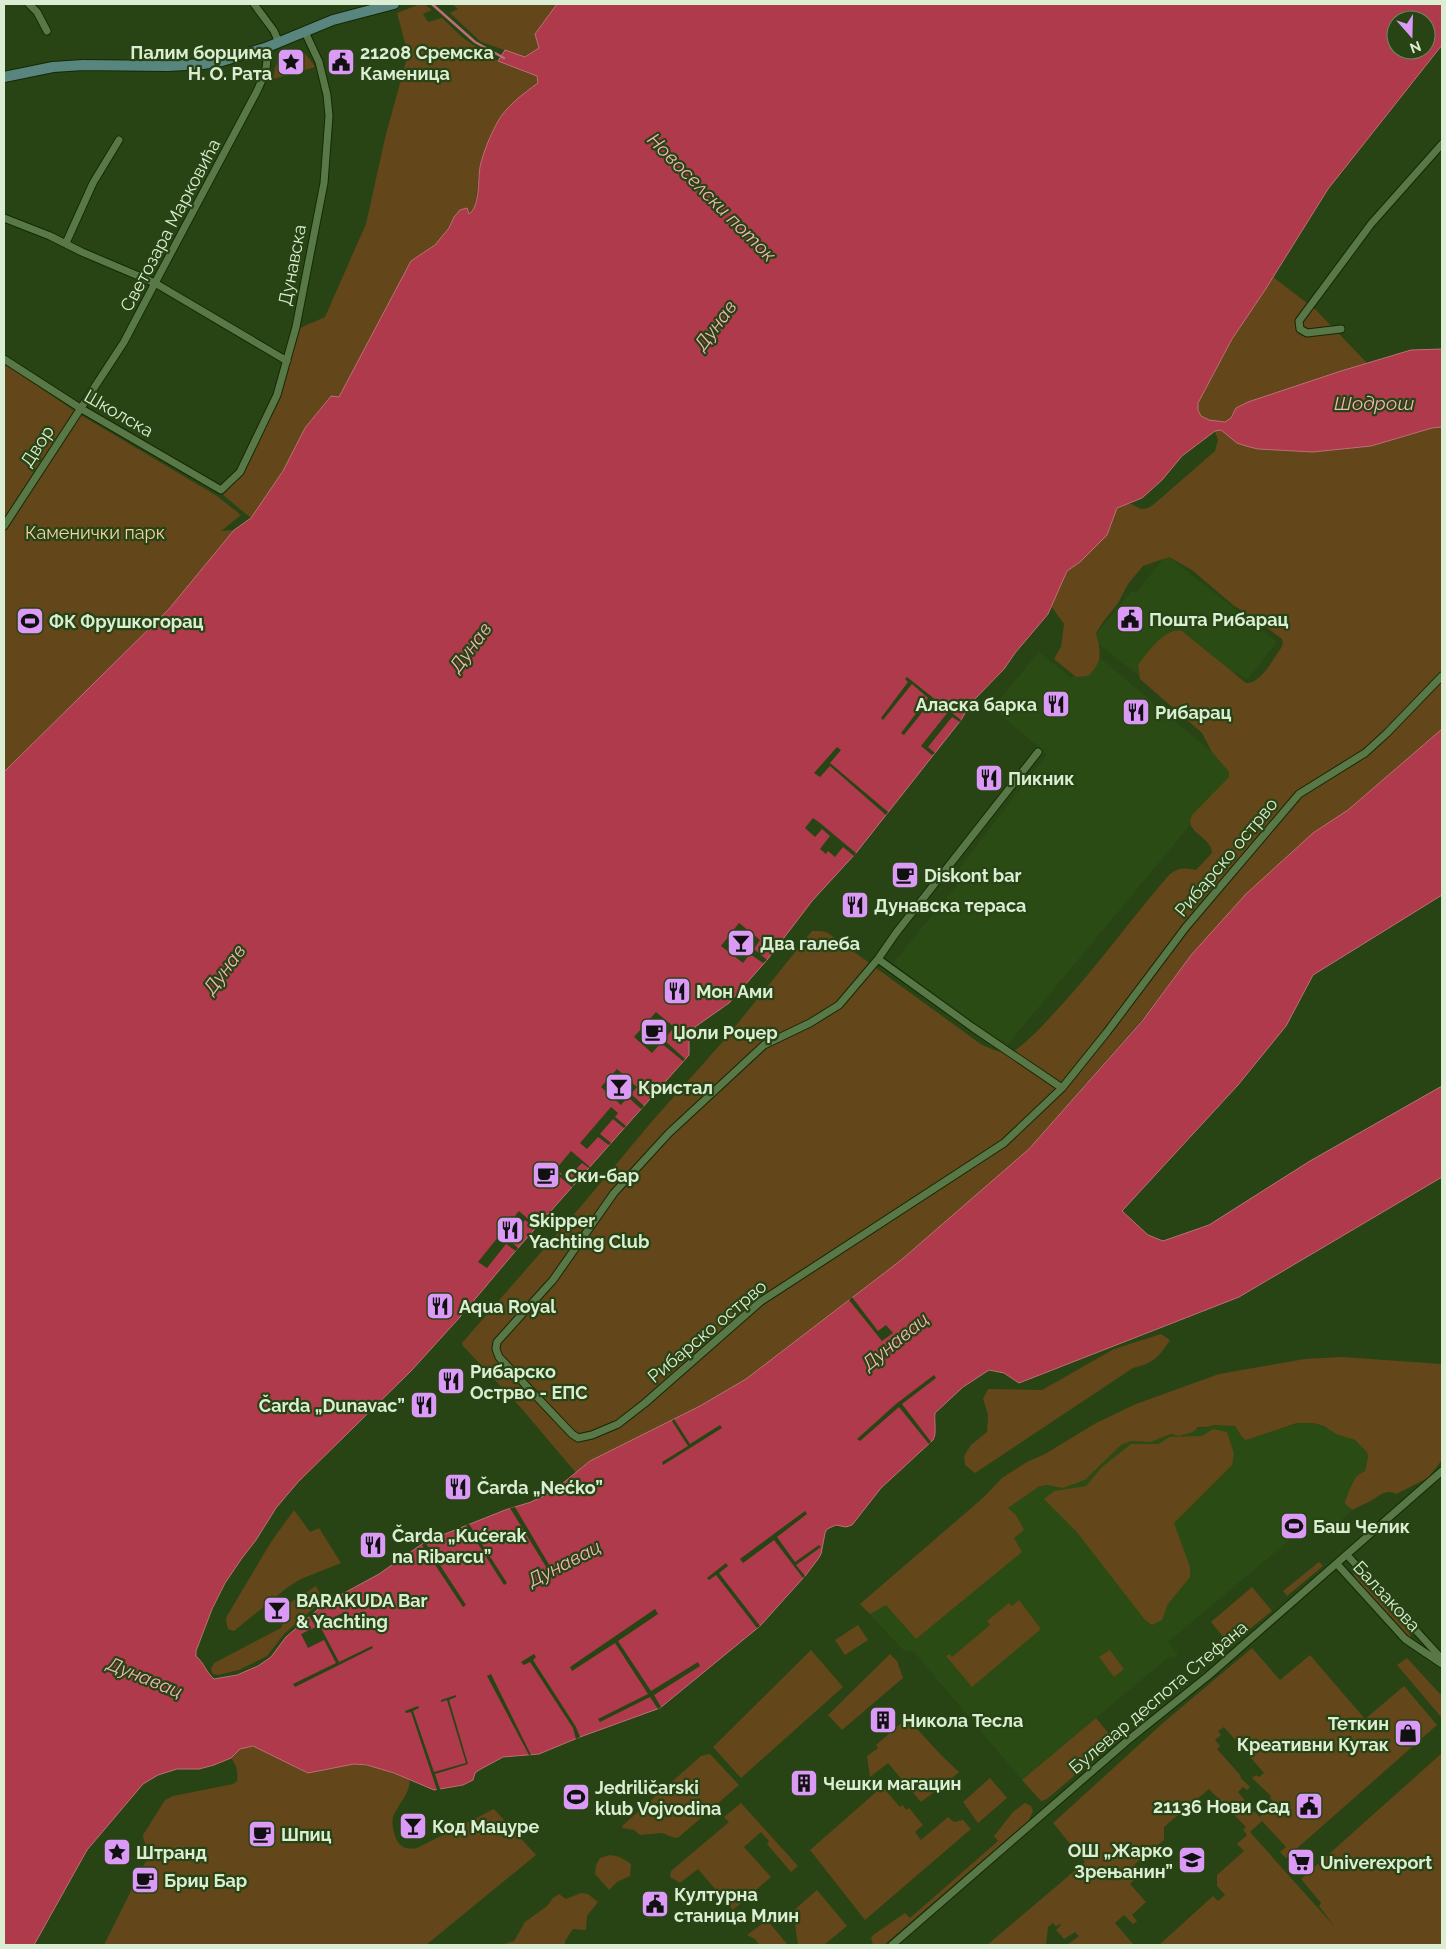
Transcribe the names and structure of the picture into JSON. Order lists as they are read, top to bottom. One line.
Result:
{"streets":{"street":["Светозара Марковића","Дунавска","Школска","Двор","Рибарско острво","Балзакова","Булевар деспота Стефана"]},"crossings":[["Светозара Марковића","Школска"],["Светозара Марковића","Двор"],["Дунавска","Школска"],["Школска","Двор"],["Балзакова","Булевар деспота Стефана"]],"water":["Новоселски поток","Дунав","Шодрош","Дунавац"],"parks":["Каменички парк"],"places":{"place":["Палим борцима Н. О. Рата","Штранд"],"public building":["21208 Сремска Каменица","Пошта Рибарац","21136 Нови Сад","Културна станица Млин"],"sports":["ФК Фрушкогорац","Баш Челик","Jedriličarski klub Vojvodina"],"restaurant":["Аласка барка","Рибарац","Пикник","Дунавска тераса","Мон Ами","Skipper Yachting Club","Aqua Royal","Рибарско Острво - ЕПС","Čarda „Dunavac”","Čarda „Nećko”","Čarda „Kućerak na Ribarcu”"],"cafe":["Diskont bar","Џоли Роџер","Ски-бар","Шпиц","Бриџ Бар"],"bar":["Два галеба","Кристал","BARAKUDA Bar & Yachting","Код Мацуре"],"building":["Никола Тесла","Чешки магацин"],"shop":["Теткин Креативни Кутак"],"school or university":["ОШ „Жарко Зрењанин”"],"supermarket":["Univerexport"]},"north":"bottom"}
